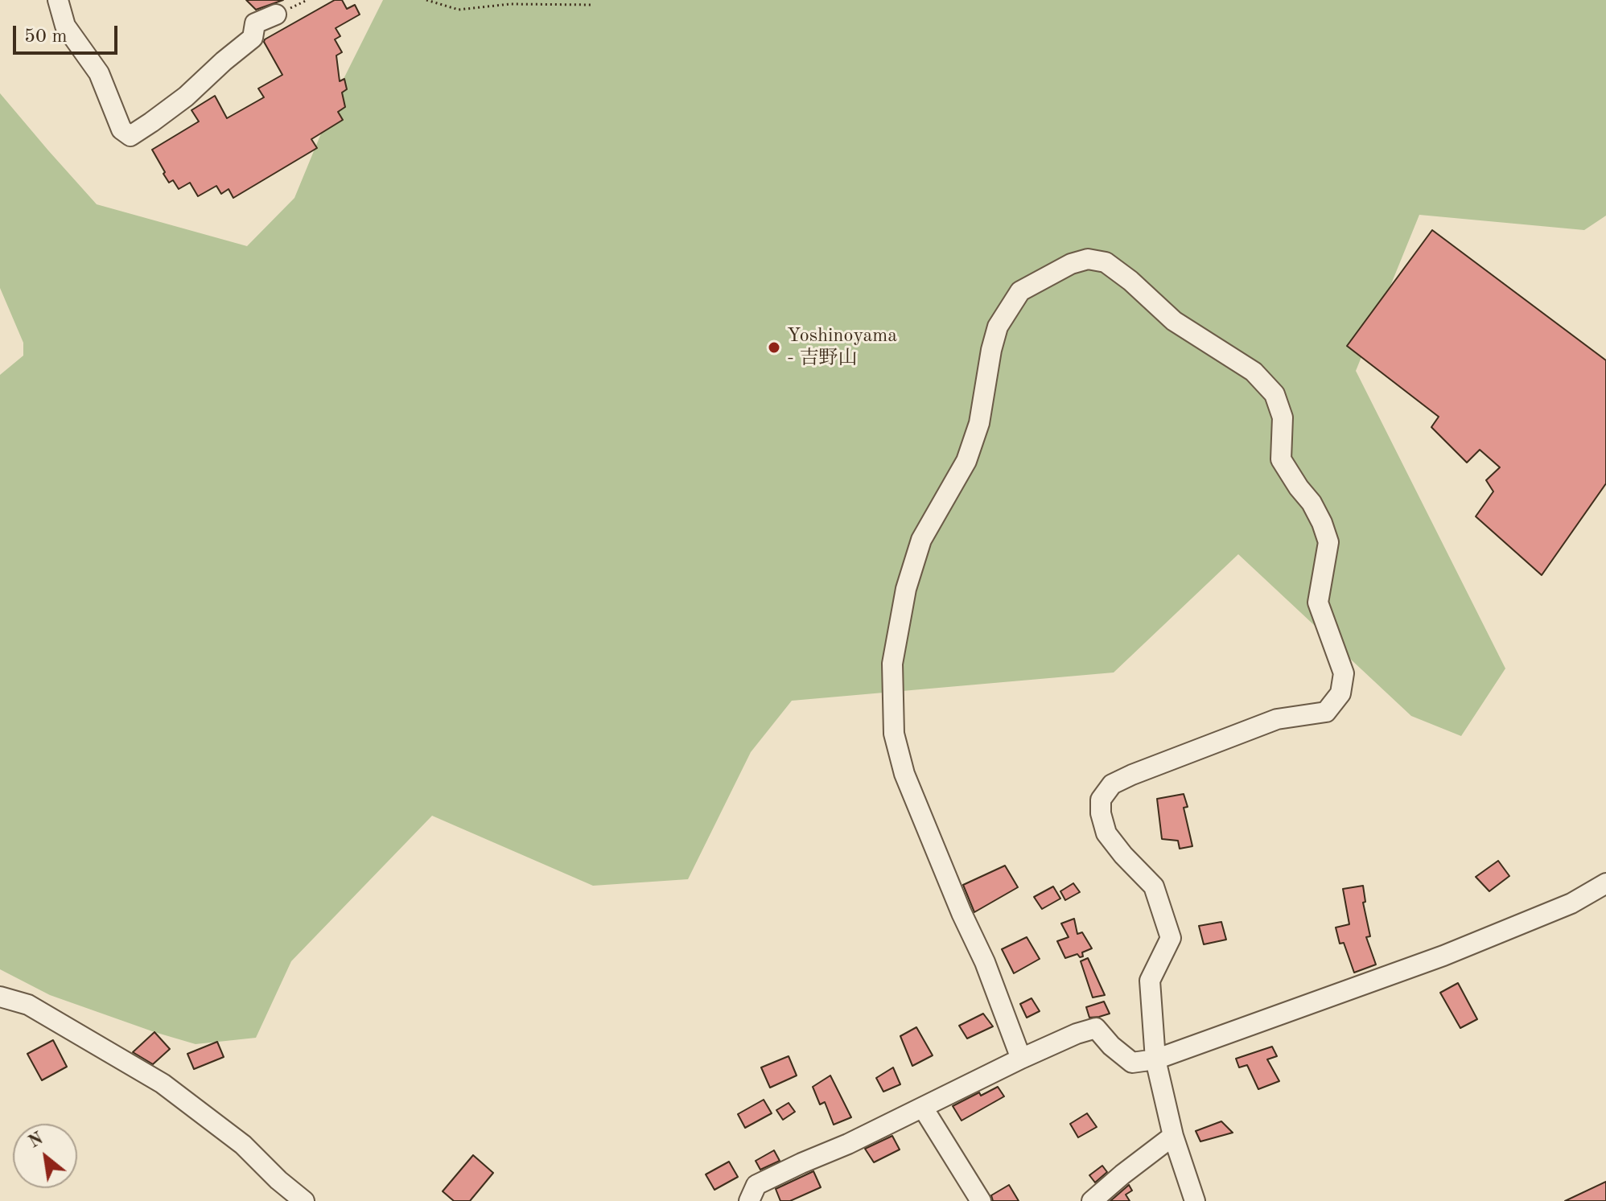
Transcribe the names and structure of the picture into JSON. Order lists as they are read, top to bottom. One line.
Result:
{"places":["Yoshinoyama - 吉野山"],"scale_bar":"50 m","north":"top left"}
